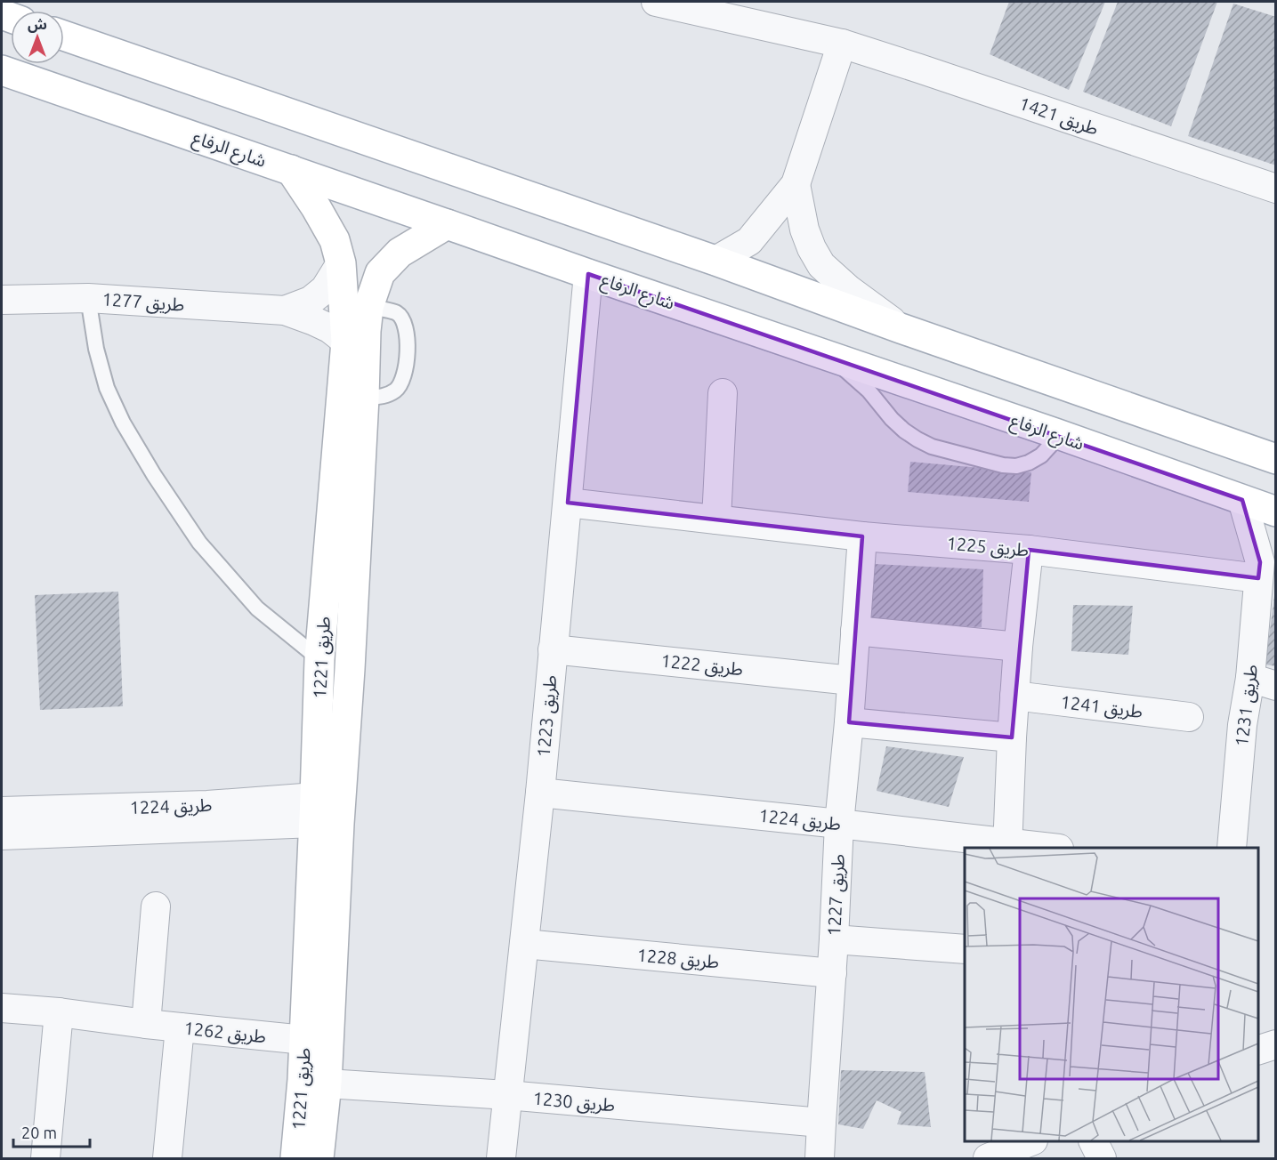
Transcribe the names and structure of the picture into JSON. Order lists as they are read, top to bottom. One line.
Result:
{"streets":{"main road":["شارع الرفاع","طريق 1221"],"street":["طريق 1421","طريق 1277","طريق 1225","طريق 1222","طريق 1231","طريق 1241","طريق 1223","طريق 1224","طريق 1227","طريق 1228","طريق 1262","طريق 1230"]},"crossings":[["شارع الرفاع","طريق 1221"],["شارع الرفاع","طريق 1231"],["شارع الرفاع","طريق 1223"],["طريق 1277","طريق 1221"],["طريق 1225","طريق 1231"],["طريق 1225","طريق 1223"],["طريق 1225","طريق 1227"],["طريق 1221","طريق 1224"],["طريق 1221","طريق 1262"],["طريق 1221","طريق 1230"],["طريق 1222","طريق 1223"],["طريق 1222","طريق 1227"],["طريق 1223","طريق 1224"],["طريق 1223","طريق 1228"],["طريق 1223","طريق 1230"],["طريق 1224","طريق 1227"],["طريق 1227","طريق 1228"],["طريق 1227","طريق 1230"]],"scale_bar":"20 m","north":"top"}
